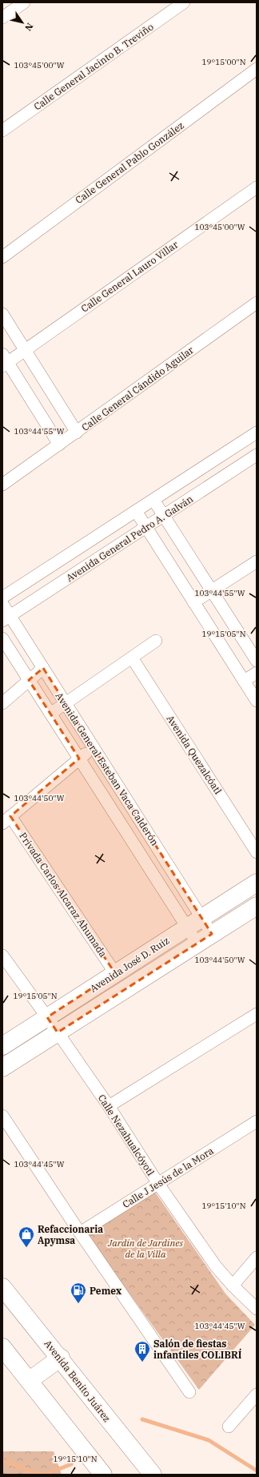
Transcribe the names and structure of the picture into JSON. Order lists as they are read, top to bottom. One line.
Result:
{"streets":{"street":["Calle General Jacinto B. Treviño","Calle General Pablo González","Calle General Lauro Villar","Calle General Cándido Aguilar","Avenida General Pedro A. Galván","Avenida Quezalcóatl","Avenida General Esteban Vaca Calderón","Privada Carlos Alcaraz Ahumada","Avenida José D. Ruiz","Calle Nezahualcóyotl","Calle J Jesús de la Mora","Avenida Benito Juárez"]},"crossings":[["Avenida General Pedro A. Galván","Avenida General Esteban Vaca Calderón"],["Avenida General Esteban Vaca Calderón","Avenida José D. Ruiz"],["Privada Carlos Alcaraz Ahumada","Avenida José D. Ruiz"],["Avenida José D. Ruiz","Calle Nezahualcóyotl"],["Calle Nezahualcóyotl","Calle J Jesús de la Mora"]],"parks":["Jardín de Jardines de la Villa"],"places":{"shop":["Refaccionaria Apymsa"],"fuel station":["Pemex"],"building":["Salón de fiestas infantiles COLIBRÍ"]},"north":"bottom right","coordinates":["19°15'00\"N","103°45'00\"W","103°44'55\"W","19°15'05\"N","103°44'50\"W","103°44'45\"W","19°15'10\"N"]}
